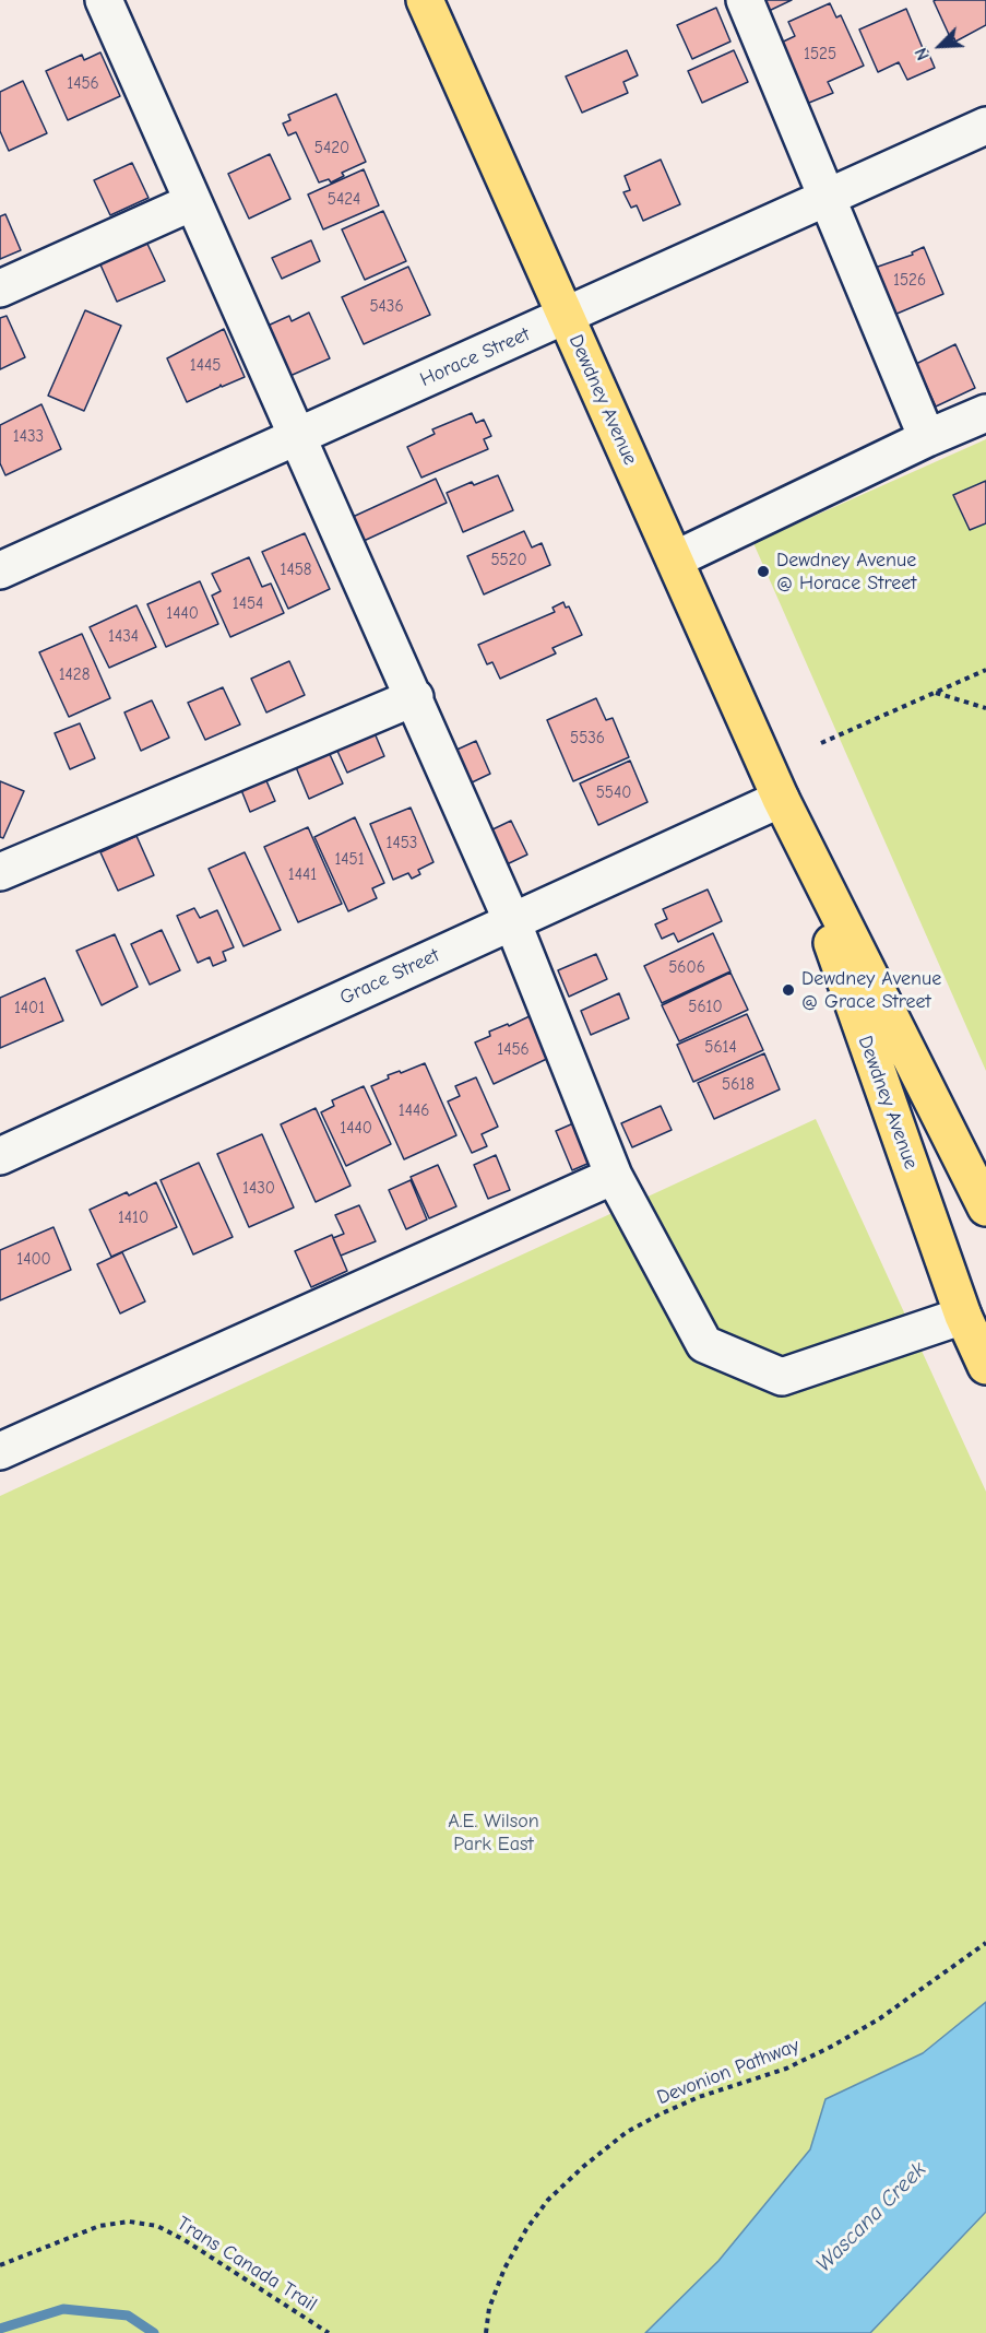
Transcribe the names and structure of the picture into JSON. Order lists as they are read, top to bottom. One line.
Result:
{"streets":{"main road":["Dewdney Avenue"],"street":["Horace Street","Grace Street"],"path":["Devonion Pathway","Trans Canada Trail"]},"crossings":[["Horace Street","Dewdney Avenue"],["Dewdney Avenue","Grace Street"]],"water":["Wascana Creek"],"parks":["A.E. Wilson Park East"],"places":["Dewdney Avenue @ Horace Street","Dewdney Avenue @ Grace Street"],"house_numbers":["1525","1456","5420","5424","1526","5436","1445","1433","5520","1458","1454","1440","1434","1428","5536","5540","1453","1451","1441","5606","5610","1401","5614","1456","5618","1446","1440","1430","1410","1400"],"north":"bottom left"}
